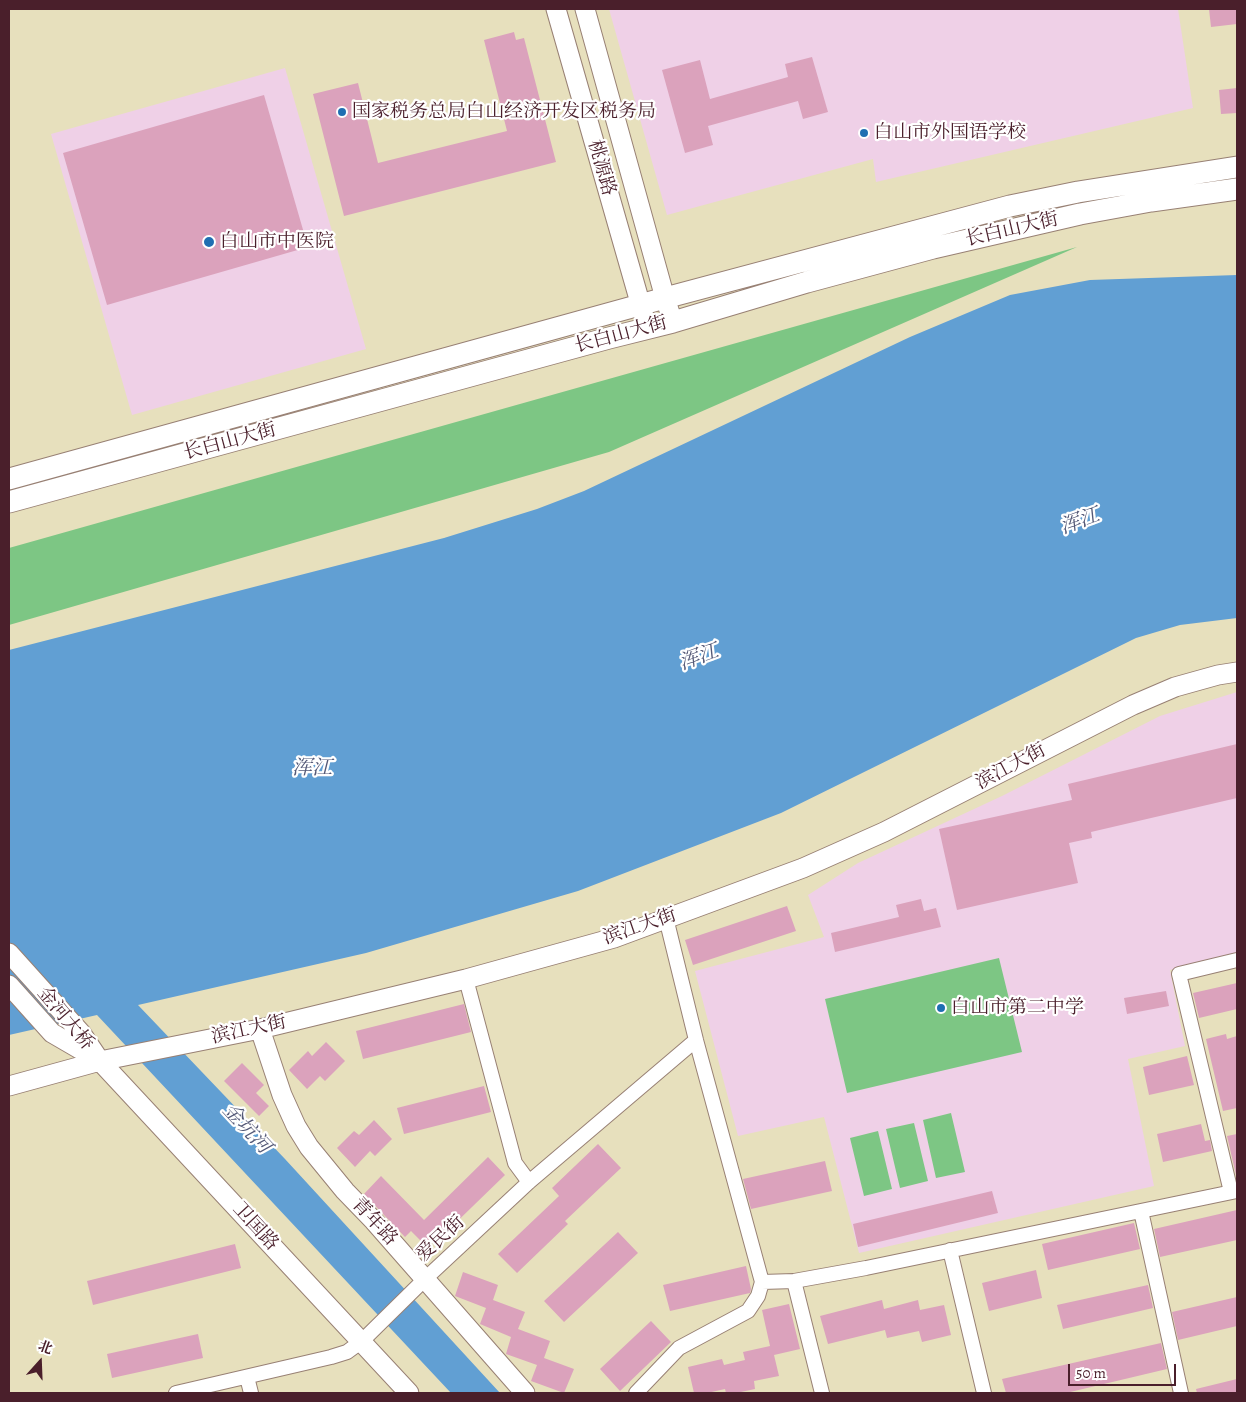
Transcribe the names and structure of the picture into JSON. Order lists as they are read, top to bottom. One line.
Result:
{"streets":{"main road":["长白山大街"],"street":["桃源路","滨江大街","金河大桥","青年路","卫国路","爱民街"]},"crossings":[["桃源路","长白山大街"],["滨江大街","金河大桥"],["滨江大街","青年路"],["滨江大街","卫国路"],["金河大桥","卫国路"],["青年路","爱民街"],["卫国路","爱民街"]],"water":["浑江","金坑河"],"places":["国家税务总局白山经济开发区税务局","白山市外国语学校","白山市中医院","白山市第二中学"],"scale_bar":"50 m","north":"top"}
